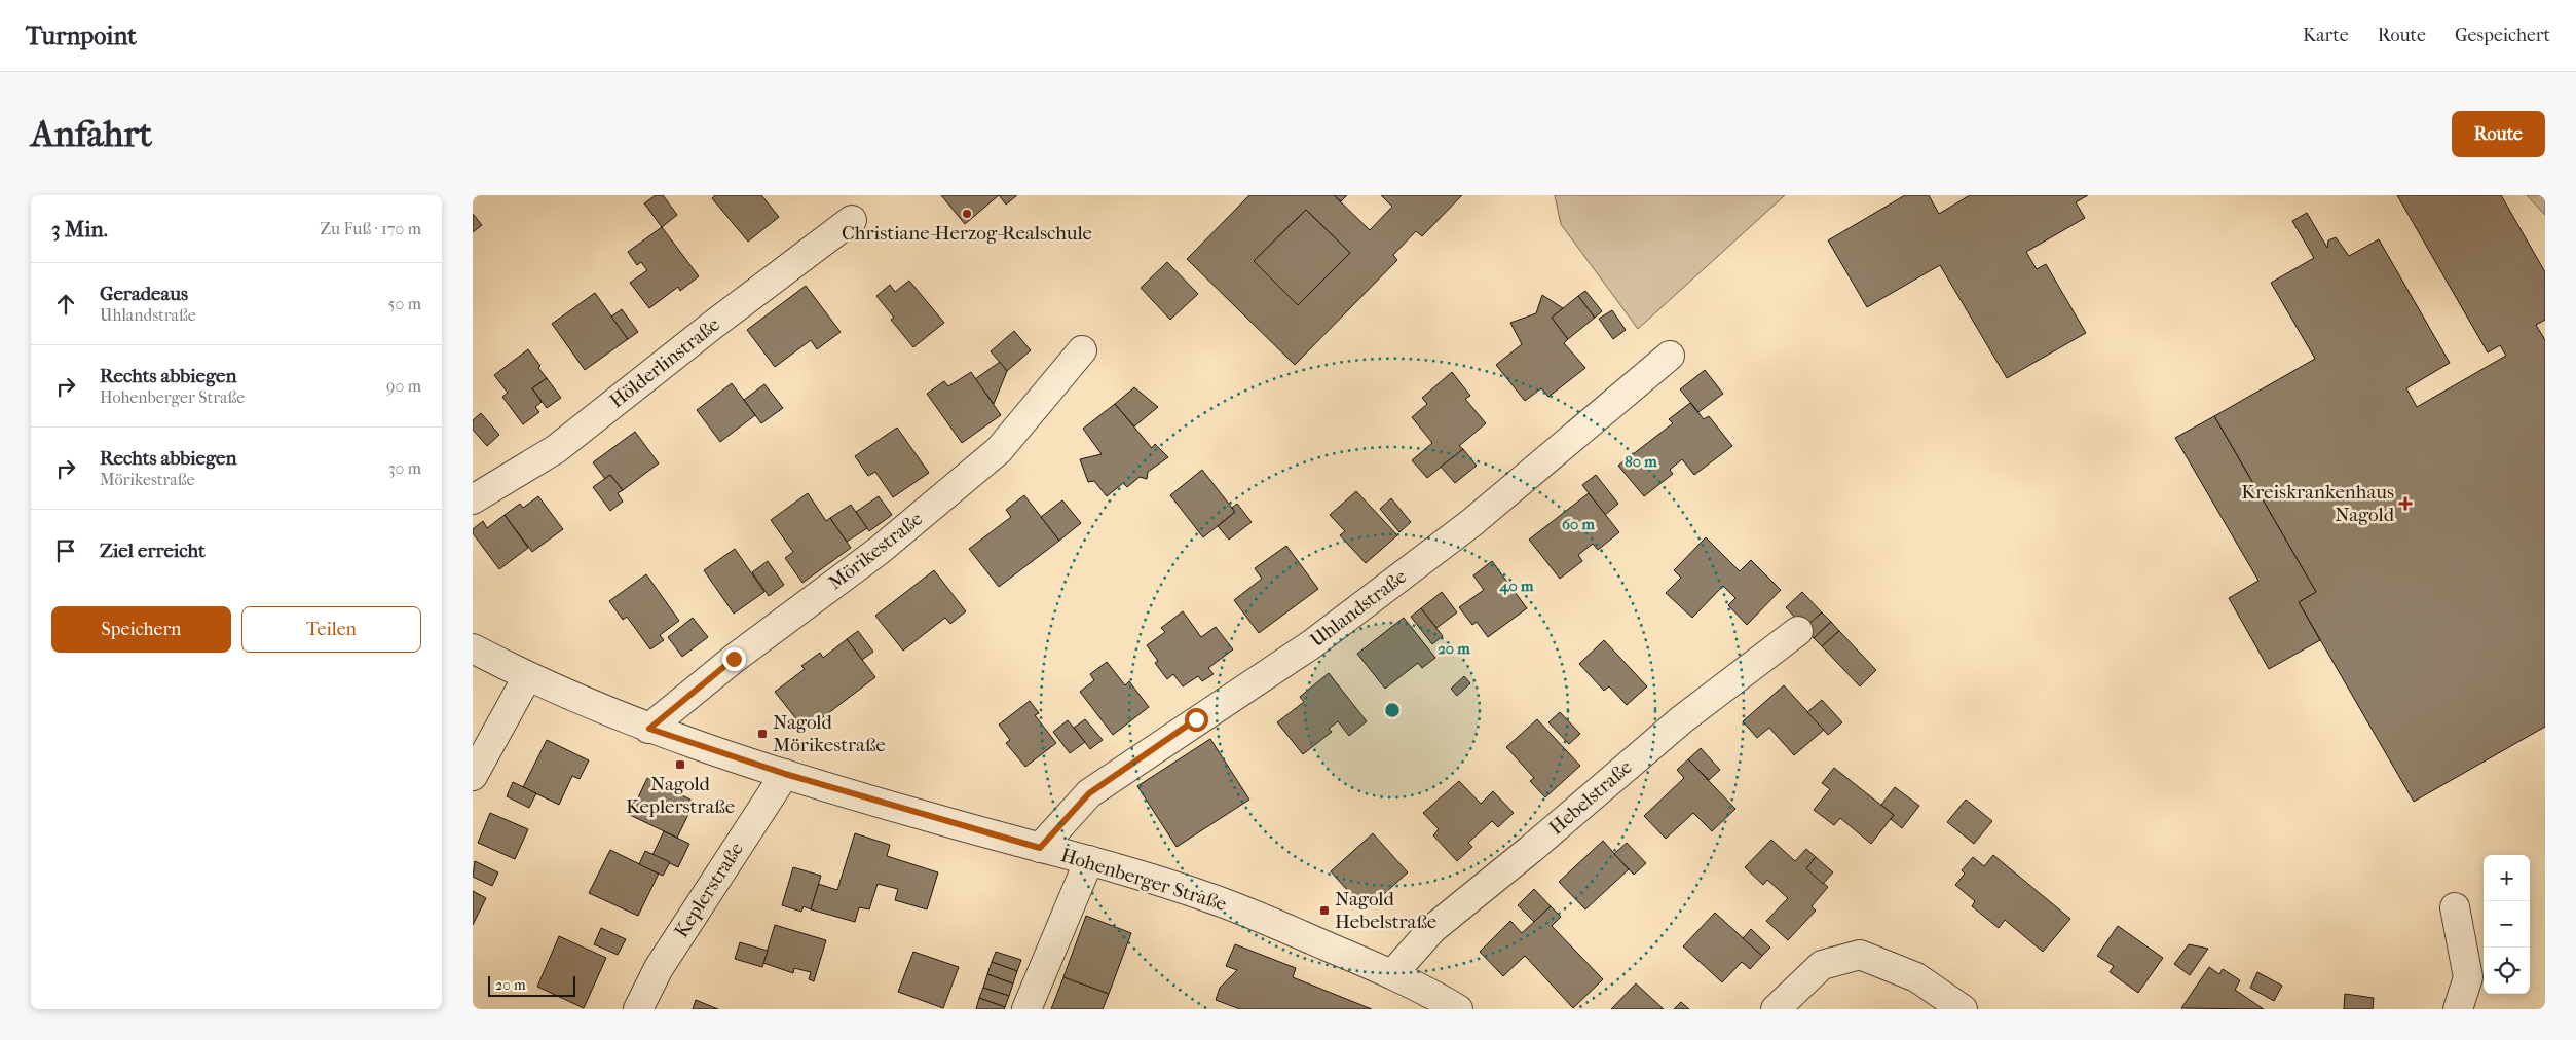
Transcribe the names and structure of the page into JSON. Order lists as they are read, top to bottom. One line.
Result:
{"streets":{"street":["Hölderlinstraße","Mörikestraße","Uhlandstraße","Hebelstraße","Hohenberger Straße","Keplerstraße"]},"crossings":[["Mörikestraße","Hohenberger Straße"],["Uhlandstraße","Hohenberger Straße"],["Hebelstraße","Hohenberger Straße"],["Hohenberger Straße","Keplerstraße"]],"places":{"other":["Christiane-Herzog-Realschule"],"health":["Kreiskrankenhaus Nagold"],"transit":["Nagold Mörikestraße","Nagold Keplerstraße","Nagold Hebelstraße"]},"scale_bar":"20 m","page":{"header":"Turnpoint","nav":["Karte","Route","Gespeichert"],"buttons":["Route",["Speichern","Teilen"]],"title":"Anfahrt","heading":["3 Min.","Zu Fuß · 170 m"],"list":[["Geradeaus","Uhlandstraße","50 m"],["Rechts abbiegen","Hohenberger Straße","90 m"],["Rechts abbiegen","Mörikestraße","30 m"],"Ziel erreicht"],"map_buttons":["+","−"],"scale":"20 m"},"rings":["80 m","60 m","40 m","20 m"]}
